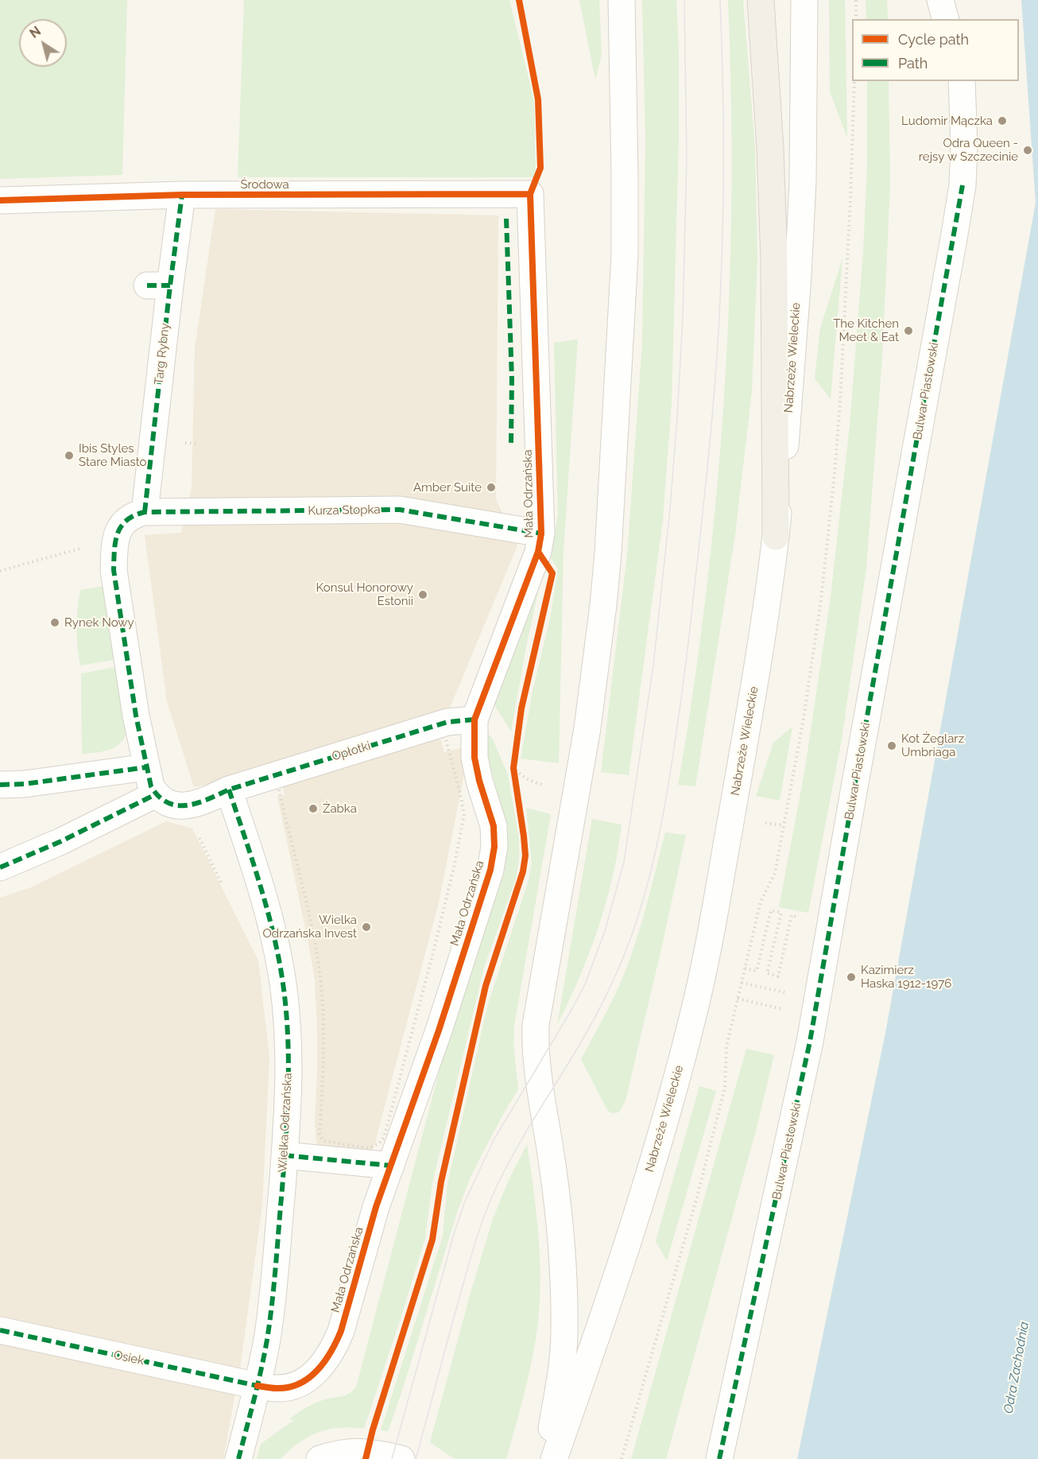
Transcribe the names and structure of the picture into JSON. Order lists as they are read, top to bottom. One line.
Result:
{"streets":{"street":["Środowa","Targ Rybny","Nabrzeże Wieleckie","Bulwar Piastowski","Mała Odrzańska","Kurza Stopka","Opłotki","Wielka Odrzańska","Osiek"]},"crossings":[["Środowa","Targ Rybny"],["Środowa","Mała Odrzańska"],["Targ Rybny","Kurza Stopka"],["Mała Odrzańska","Kurza Stopka"],["Mała Odrzańska","Opłotki"],["Mała Odrzańska","Wielka Odrzańska"],["Mała Odrzańska","Osiek"],["Opłotki","Wielka Odrzańska"],["Wielka Odrzańska","Osiek"]],"water":["Odra Zachodnia"],"places":["Ludomir Mączka","Odra Queen - rejsy w Szczecinie","The Kitchen Meet & Eat","Ibis Styles Stare Miasto","Amber Suite","Konsul Honorowy Estonii","Rynek Nowy","Kot Żeglarz Umbriaga","Żabka","Wielka Odrzańska Invest","Kazimierz Haska 1912-1976"],"legend":["Cycle path","Path"],"north":"top left"}
